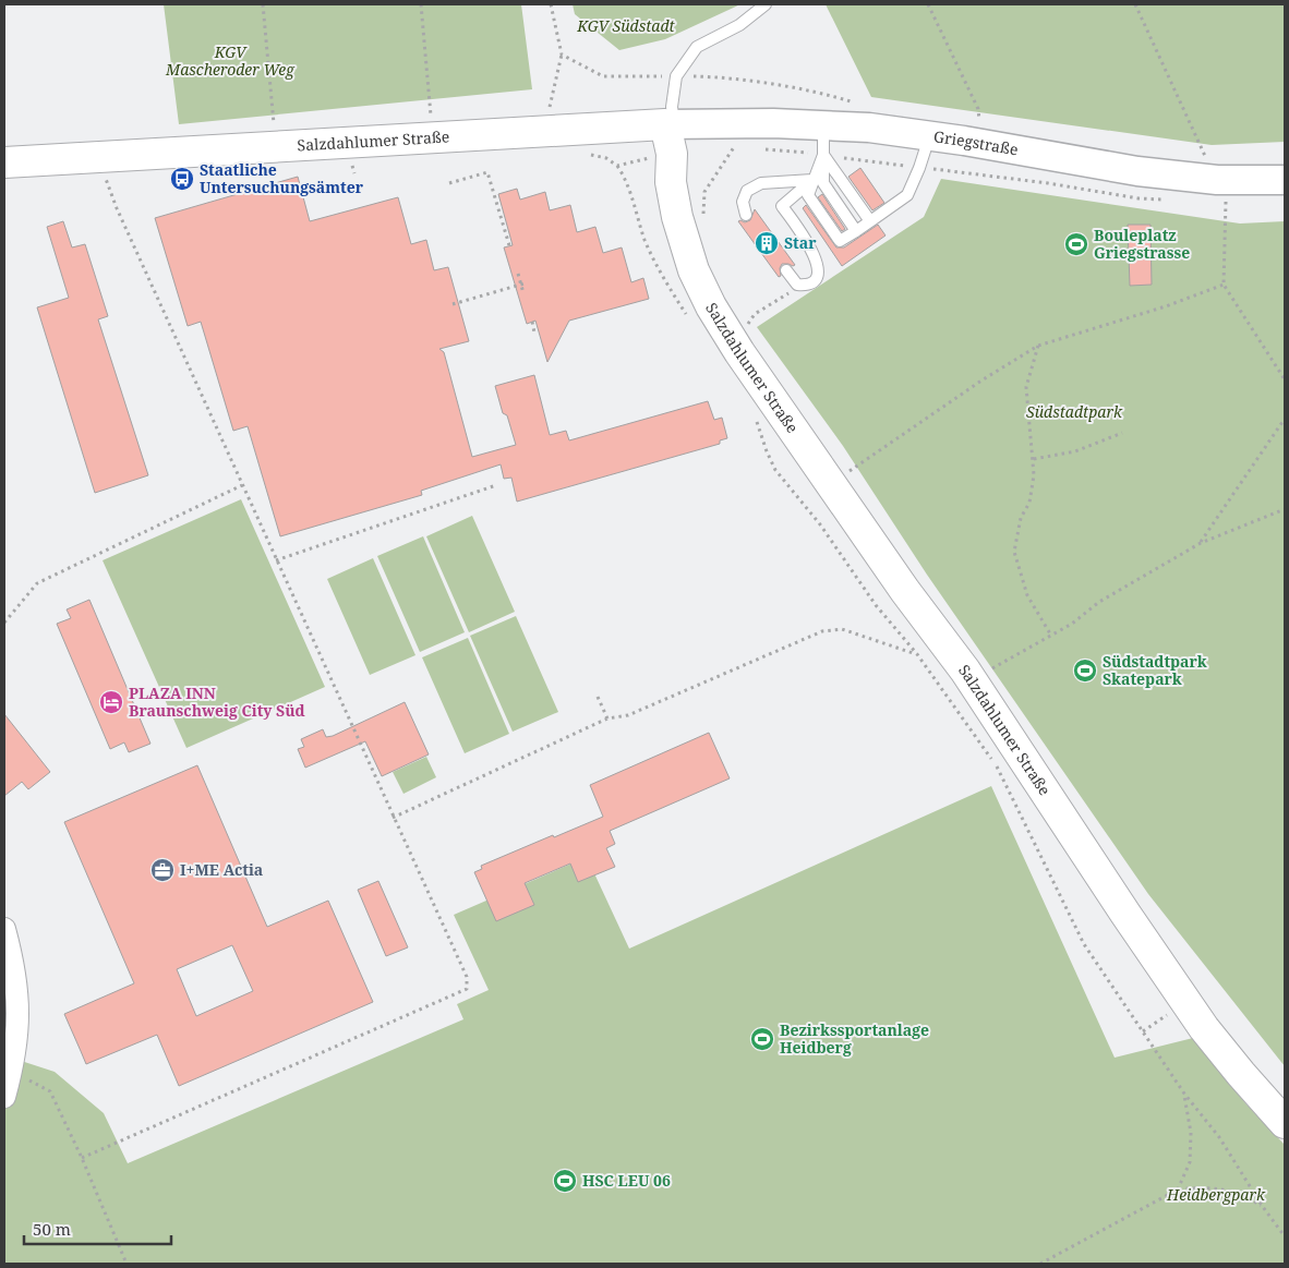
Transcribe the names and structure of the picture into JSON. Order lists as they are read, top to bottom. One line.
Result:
{"streets":{"main road":["Salzdahlumer Straße"],"street":["Griegstraße"]},"crossings":[["Salzdahlumer Straße","Griegstraße"]],"parks":["KGV Südstadt","KGV Mascheroder Weg","Südstadtpark","Heidbergpark"],"places":{"bus stop":["Staatliche Untersuchungsämter"],"building":["Star"],"sports":["Bouleplatz Griegstrasse","Südstadtpark Skatepark","Bezirkssportanlage Heidberg","HSC LEU 06"],"hotel":["PLAZA INN Braunschweig City Süd"],"office":["I+ME Actia"]},"scale_bar":"50 m"}
